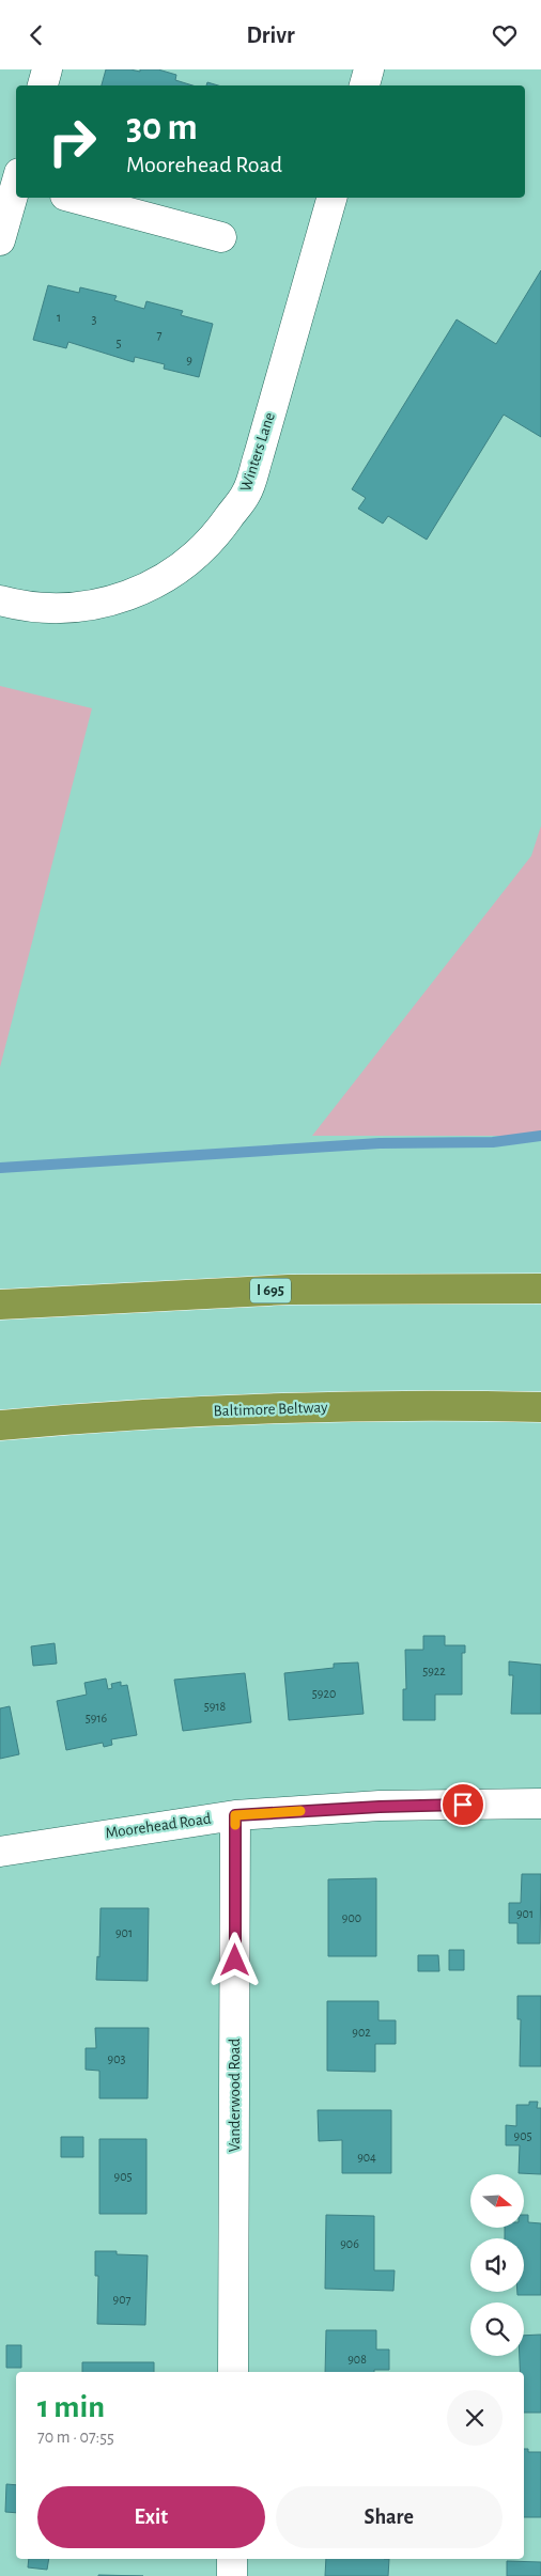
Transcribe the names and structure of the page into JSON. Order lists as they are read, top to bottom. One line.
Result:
{"streets":{"highway":["I 695","Baltimore Beltway"],"street":["Winters Lane","Moorehead Road","Vanderwood Road"]},"crossings":[["Moorehead Road","Vanderwood Road"]],"house_numbers":["1","3","7","5","9","5922","5920","5918","5916","901","900","901","902","903","905","904","905","906","907","908"],"north":"right","page":{"header":"Drivr","turn":["30 m","Moorehead Road"],"heading":["1 min","70 m · 07:55"],"buttons":["Exit","Share"]}}
